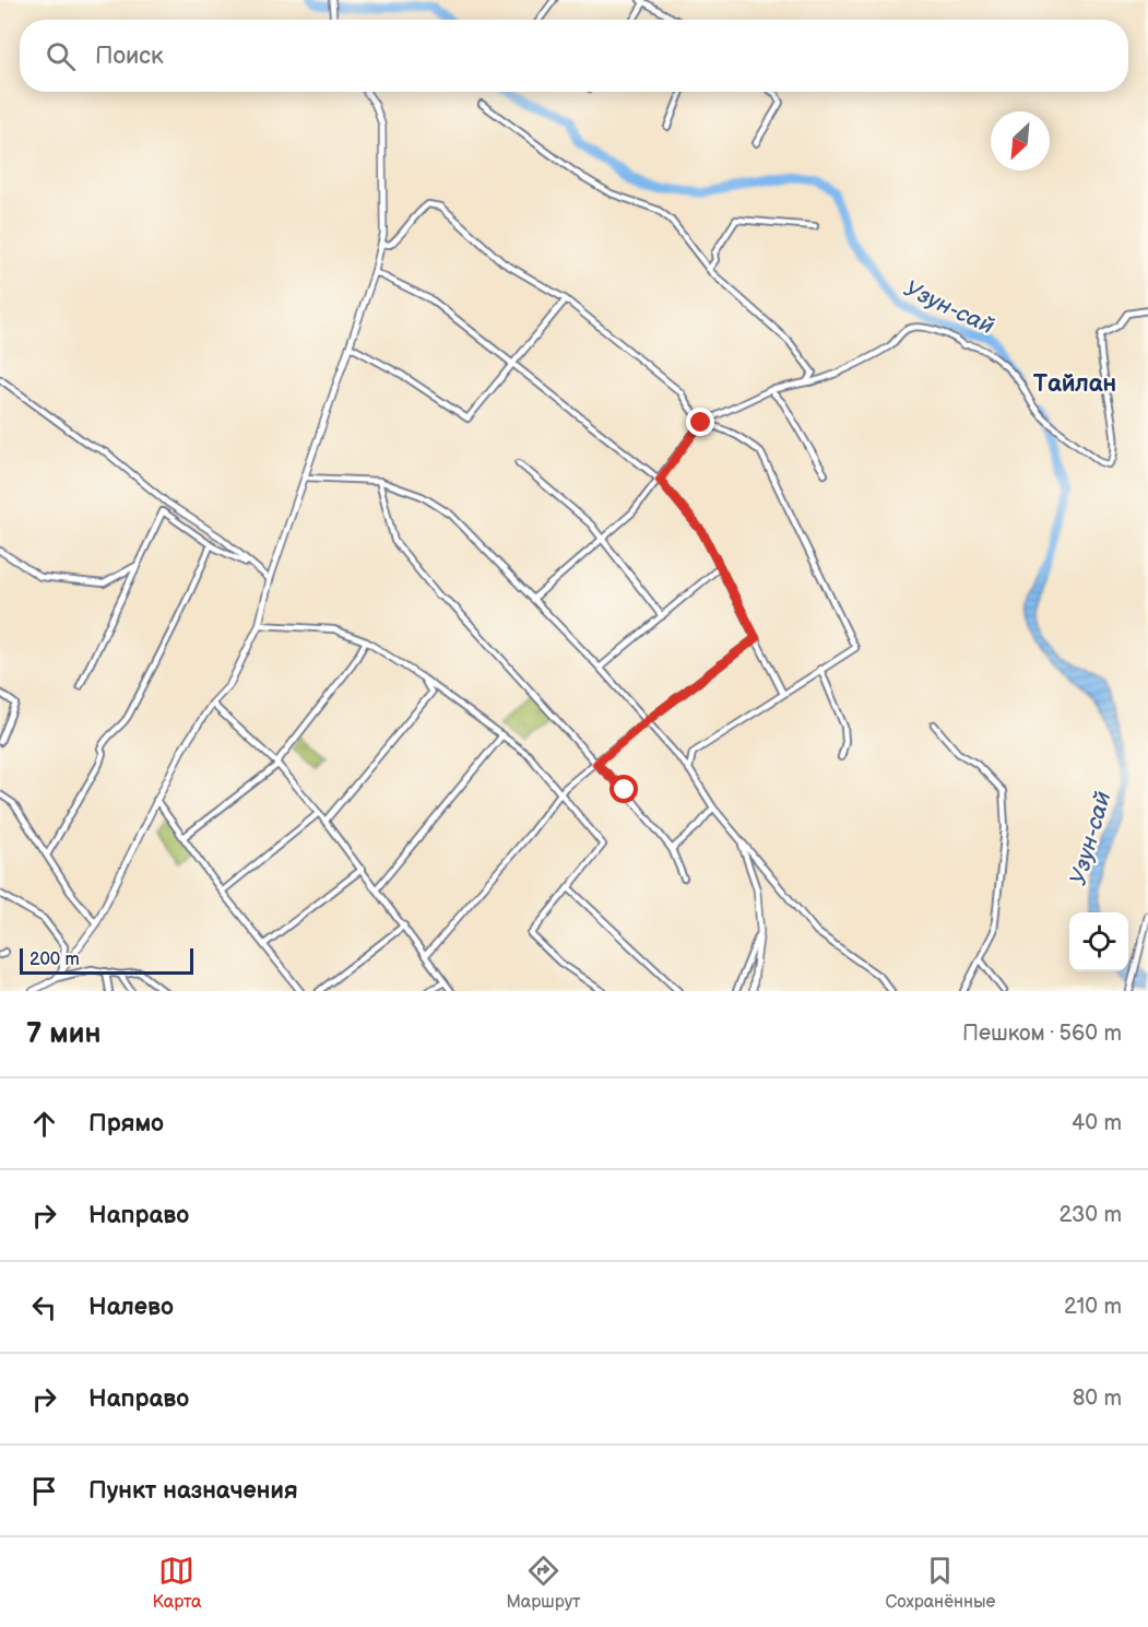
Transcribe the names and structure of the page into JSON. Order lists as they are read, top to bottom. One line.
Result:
{"districts":["Тайлан"],"water":["Узун-сай"],"scale_bar":"200 m","north":"bottom left","page":{"search":"Поиск","scale":"200 m","heading":["7 мин","Пешком · 560 m"],"list":[["Прямо","40 m"],["Направо","230 m"],["Налево","210 m"],["Направо","80 m"],"Пункт назначения"],"nav":["Карта","Маршрут","Сохранённые"]}}
